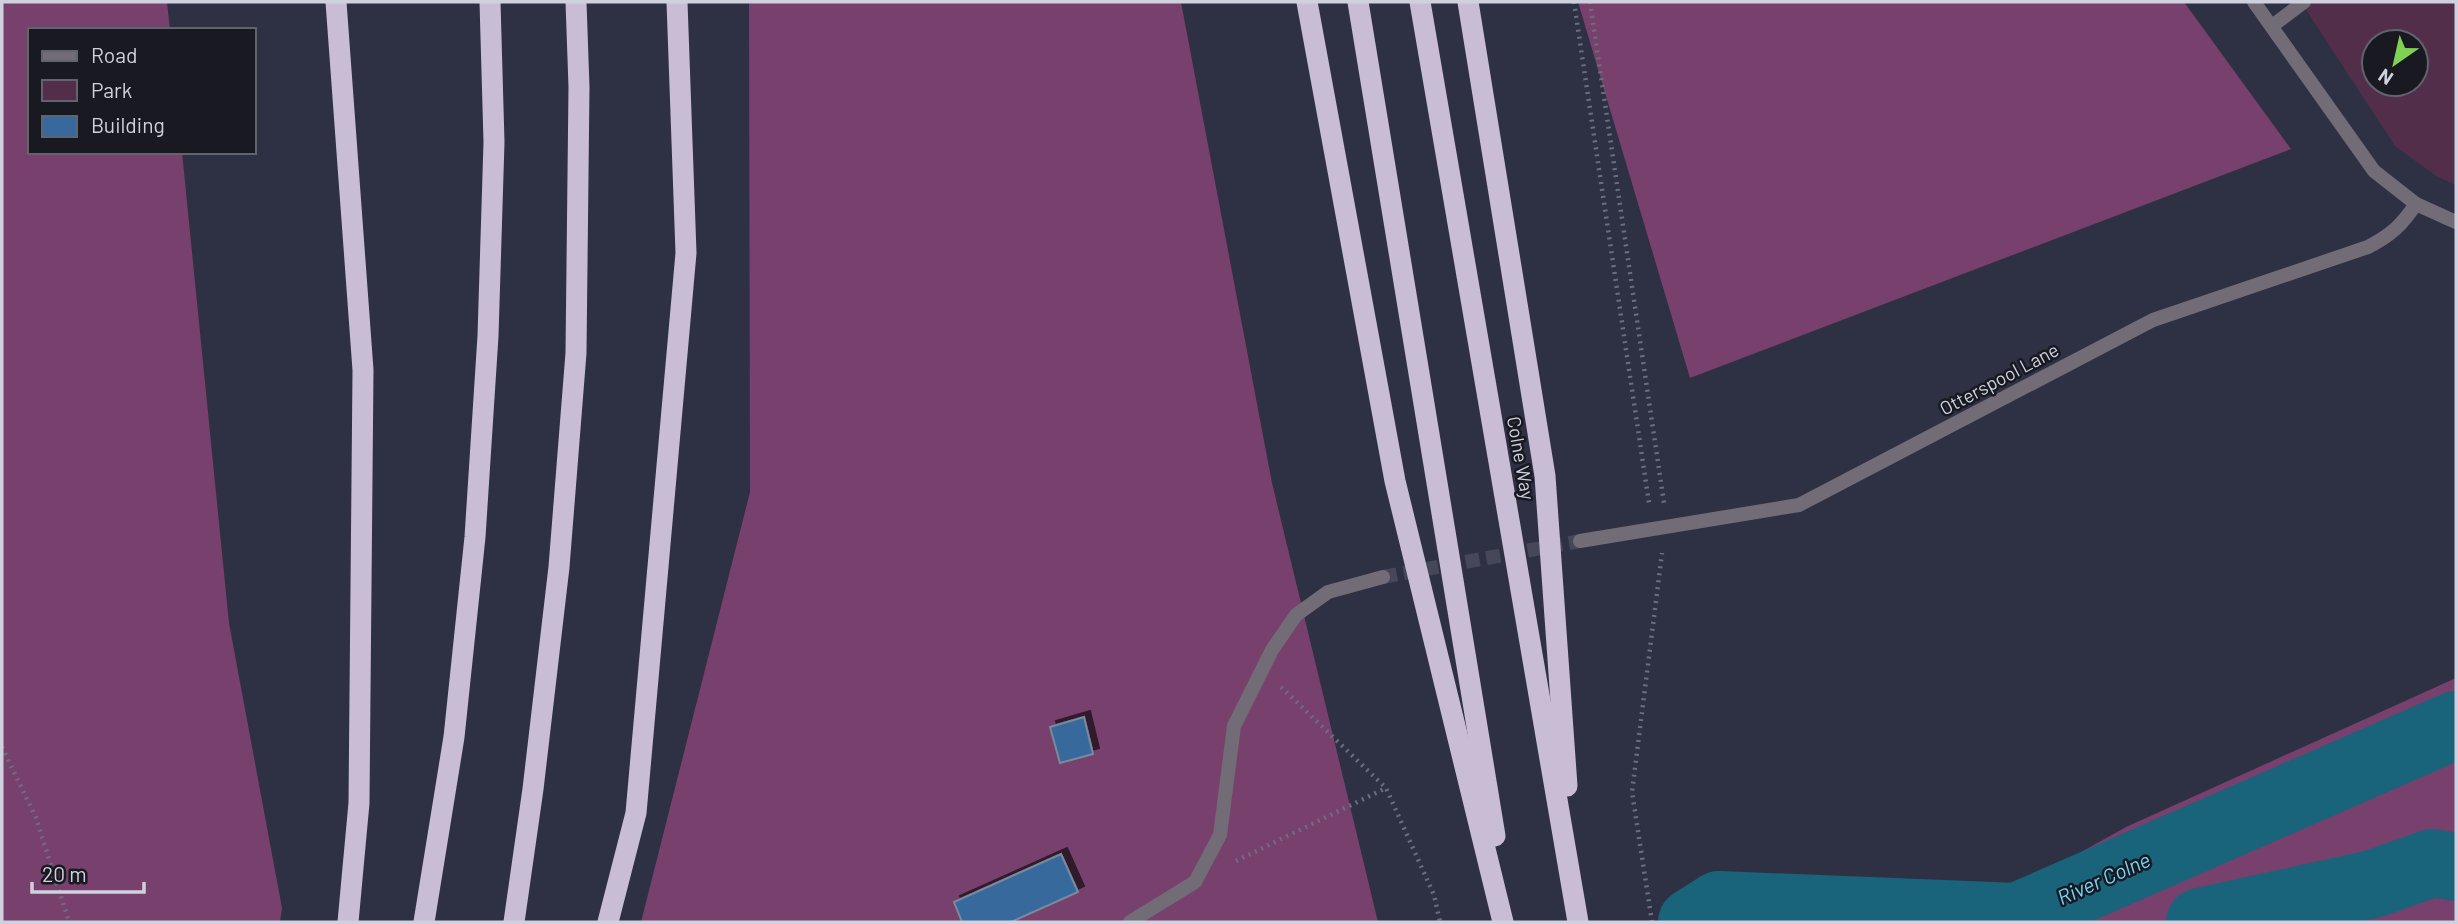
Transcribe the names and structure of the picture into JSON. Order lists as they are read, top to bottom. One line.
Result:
{"streets":{"highway":["Colne Way"],"street":["Otterspool Lane"]},"water":["River Colne"],"legend":["Road","Park","Building"],"scale_bar":"20 m","north":"bottom left"}
